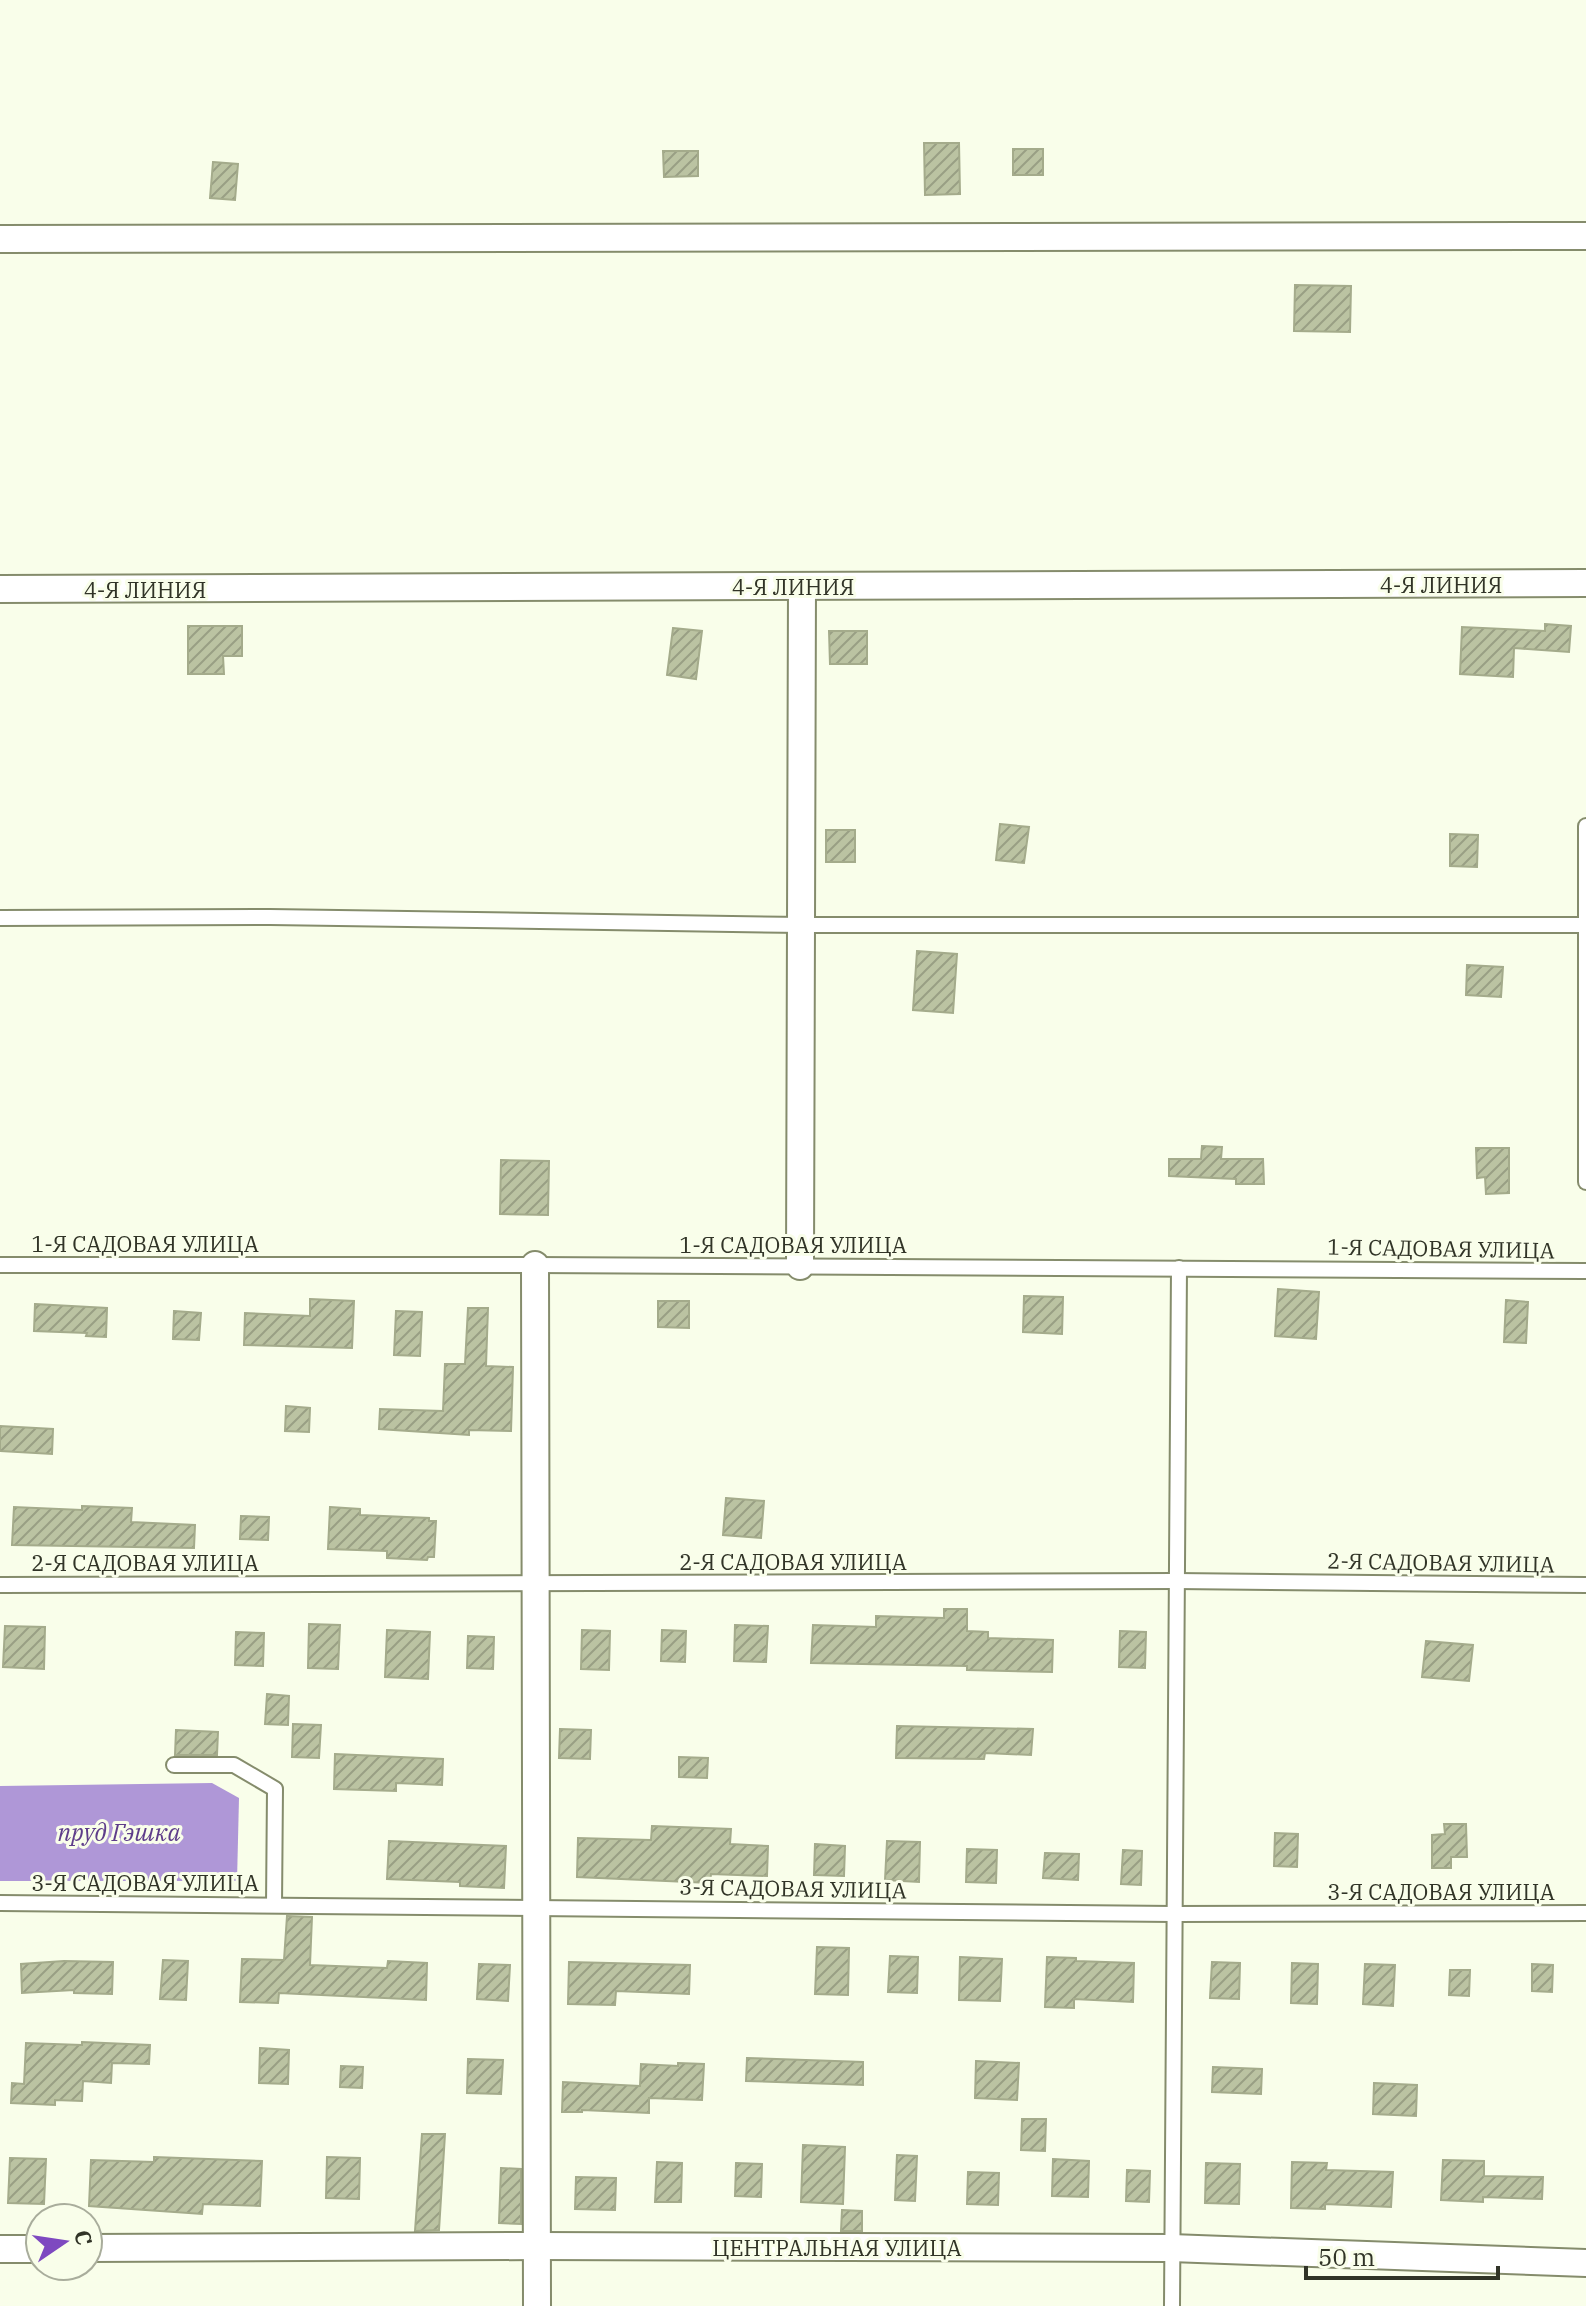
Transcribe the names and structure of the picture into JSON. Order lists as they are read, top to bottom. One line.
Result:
{"streets":{"street":["4-Я ЛИНИЯ","ЦЕНТРАЛЬНАЯ УЛИЦА"],"lane":["1-Я САДОВАЯ УЛИЦА","2-Я САДОВАЯ УЛИЦА","3-Я САДОВАЯ УЛИЦА"]},"water":["пруд Гэшка"],"scale_bar":"50 m","north":"right"}
